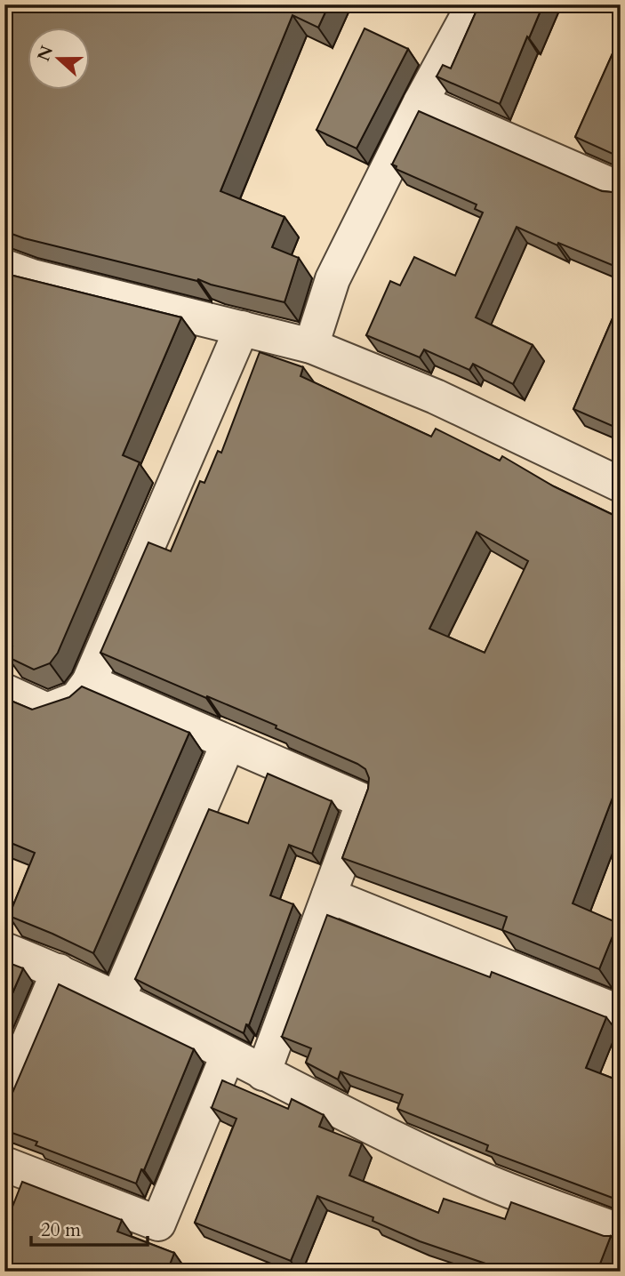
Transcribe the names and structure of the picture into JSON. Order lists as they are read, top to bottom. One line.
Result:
{"scale_bar":"20 m","north":"left"}
